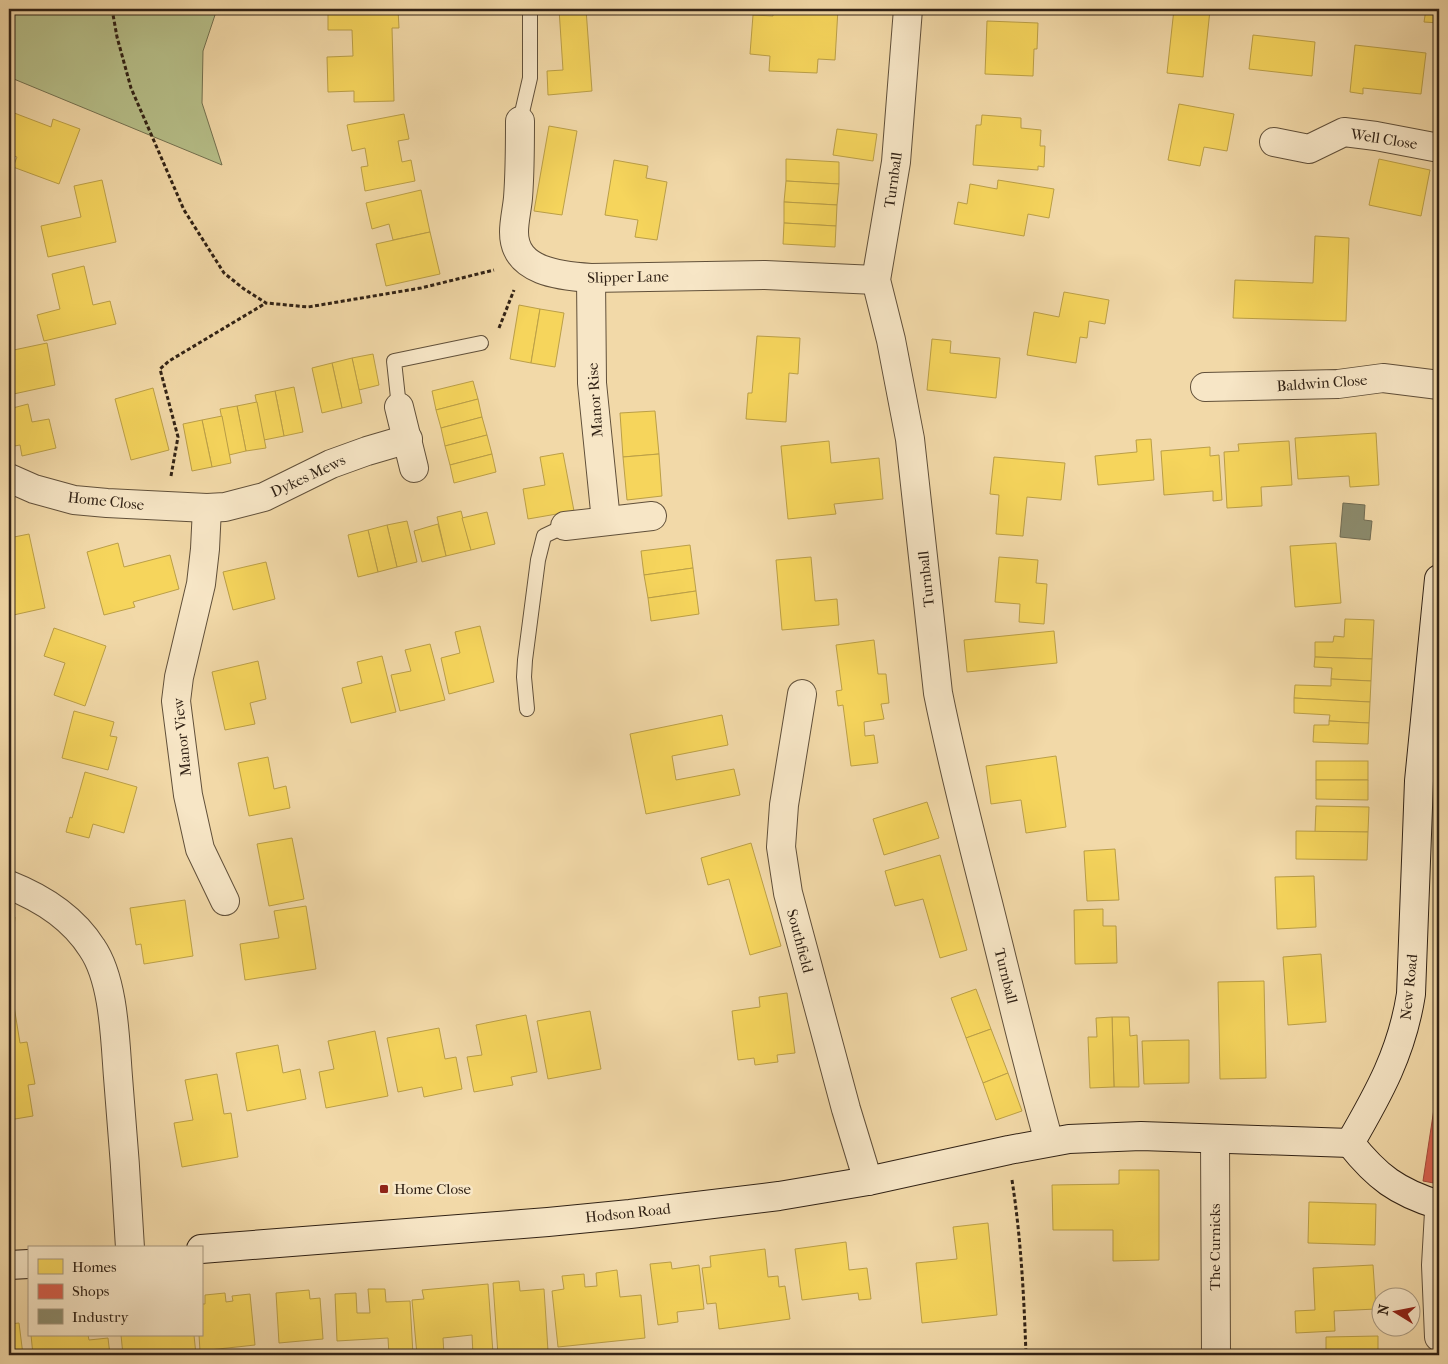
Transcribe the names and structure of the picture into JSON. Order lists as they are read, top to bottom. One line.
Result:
{"streets":{"street":["Well Close","Turnball","Slipper Lane","Baldwin Close","Manor Rise","Dykes Mews","Home Close","Manor View","Southfield","New Road","Hodson Road","The Curnicks"]},"crossings":[["Turnball","Slipper Lane"],["Turnball","Hodson Road"],["Slipper Lane","Manor Rise"],["Dykes Mews","Home Close"],["Dykes Mews","Manor View"],["Home Close","Manor View"],["Southfield","Hodson Road"]],"places":{"transit":["Home Close"]},"legend":["Homes","Shops","Industry"],"north":"left"}
